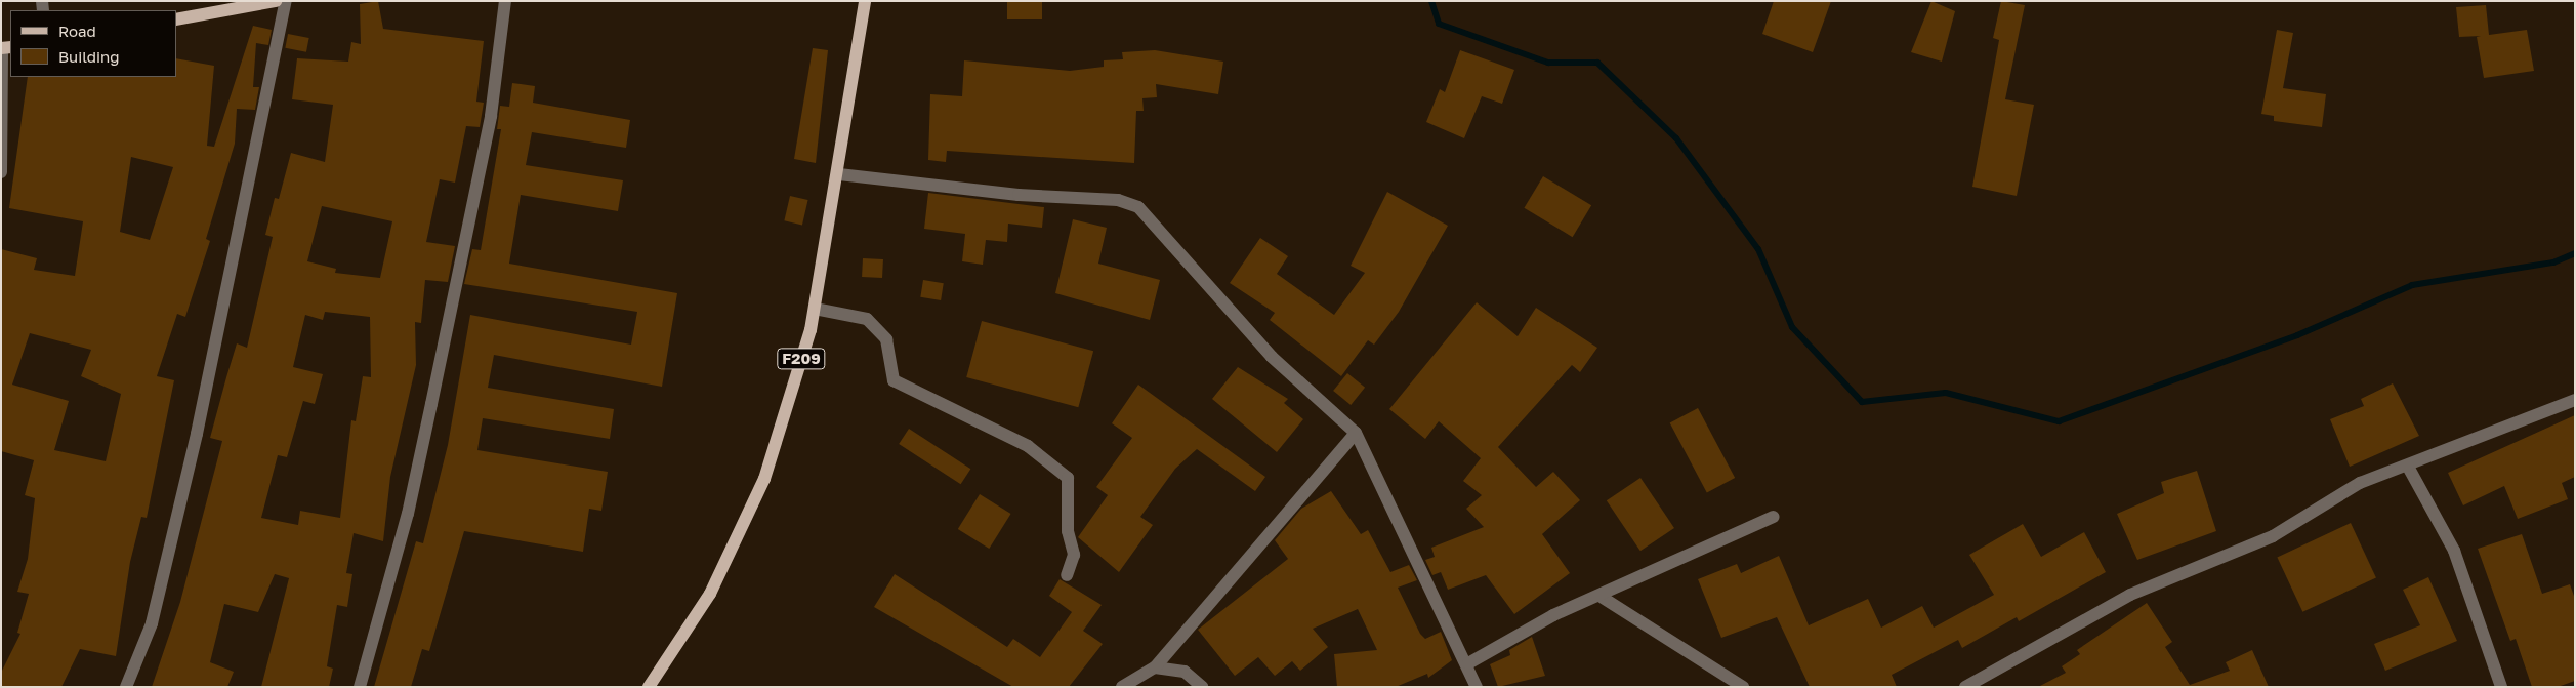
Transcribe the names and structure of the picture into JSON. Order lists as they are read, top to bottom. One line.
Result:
{"streets":{"main road":["F209"]},"legend":["Road","Building"]}
